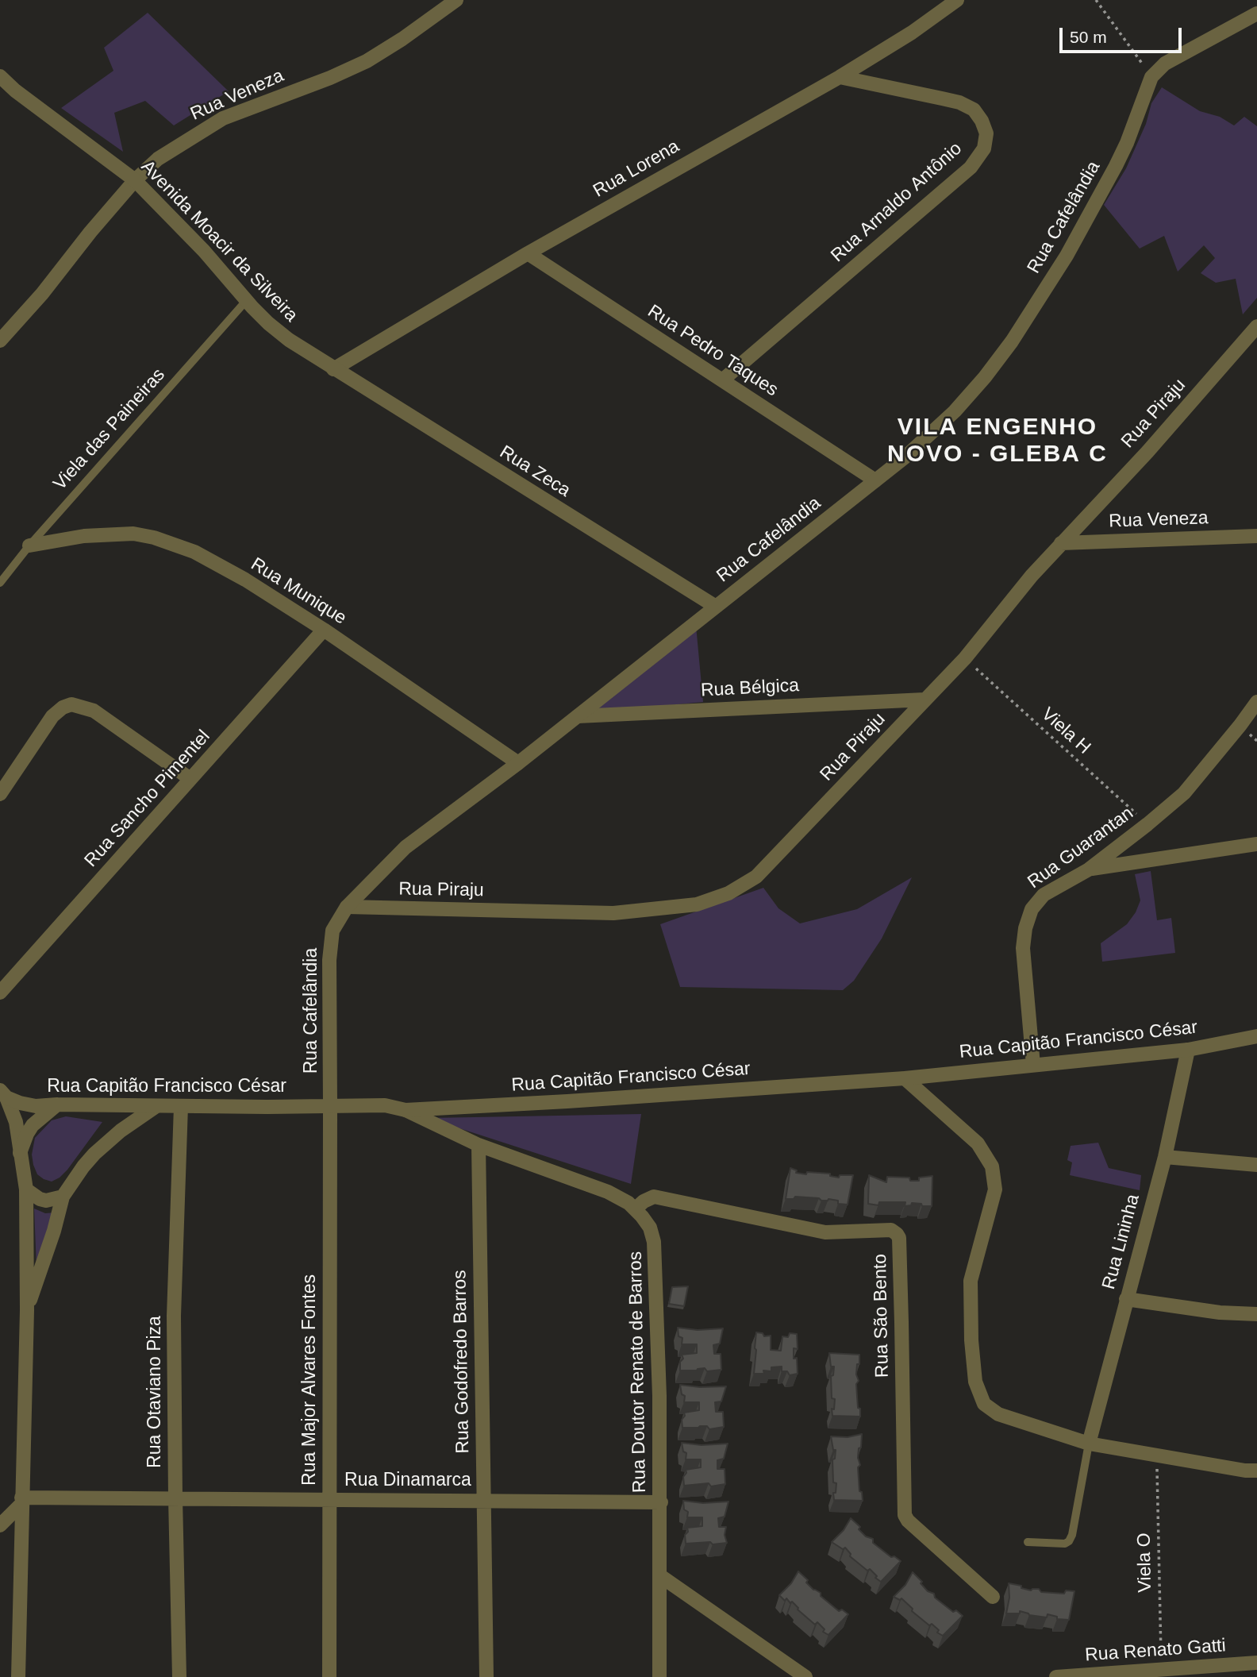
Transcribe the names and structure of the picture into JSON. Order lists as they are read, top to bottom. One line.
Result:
{"streets":{"street":["Rua Veneza","Rua Lorena","Rua Arnaldo Antônio","Rua Cafelândia","Avenida Moacir da Silveira","Rua Pedro Taques","Rua Piraju","Rua Zeca","Rua Munique","Rua Bélgica","Rua Sancho Pimentel","Rua Guarantan","Rua Capitão Francisco César","Rua Lininha","Rua São Bento","Rua Godofredo Barros","Rua Doutor Renato de Barros","Rua Major Alvares Fontes","Rua Otaviano Piza","Rua Dinamarca","Rua Renato Gatti"],"lane":["Viela das Paineiras"],"path":["Viela H","Viela O"]},"crossings":[["Rua Veneza","Avenida Moacir da Silveira"],["Rua Veneza","Rua Piraju"],["Rua Lorena","Rua Arnaldo Antônio"],["Rua Lorena","Avenida Moacir da Silveira"],["Rua Lorena","Rua Pedro Taques"],["Rua Lorena","Rua Zeca"],["Rua Arnaldo Antônio","Rua Pedro Taques"],["Rua Cafelândia","Rua Pedro Taques"],["Rua Cafelândia","Rua Piraju"],["Rua Cafelândia","Rua Zeca"],["Rua Cafelândia","Rua Munique"],["Rua Cafelândia","Rua Bélgica"],["Rua Cafelândia","Rua Major Alvares Fontes"],["Avenida Moacir da Silveira","Viela das Paineiras"],["Avenida Moacir da Silveira","Rua Zeca"],["Rua Piraju","Rua Bélgica"],["Rua Piraju","Viela H"],["Viela das Paineiras","Rua Munique"],["Rua Munique","Rua Sancho Pimentel"],["Viela H","Rua Guarantan"],["Rua Guarantan","Rua Capitão Francisco César"],["Rua Capitão Francisco César","Rua Lininha"],["Rua Capitão Francisco César","Rua Doutor Renato de Barros"],["Rua Capitão Francisco César","Rua Major Alvares Fontes"],["Rua Capitão Francisco César","Rua Otaviano Piza"],["Rua São Bento","Rua Doutor Renato de Barros"],["Rua Godofredo Barros","Rua Doutor Renato de Barros"],["Rua Godofredo Barros","Rua Dinamarca"],["Rua Doutor Renato de Barros","Rua Dinamarca"],["Rua Major Alvares Fontes","Rua Dinamarca"],["Rua Otaviano Piza","Rua Dinamarca"],["Viela O","Rua Renato Gatti"]],"districts":["VILA ENGENHO NOVO - GLEBA C"],"scale_bar":"50 m"}
